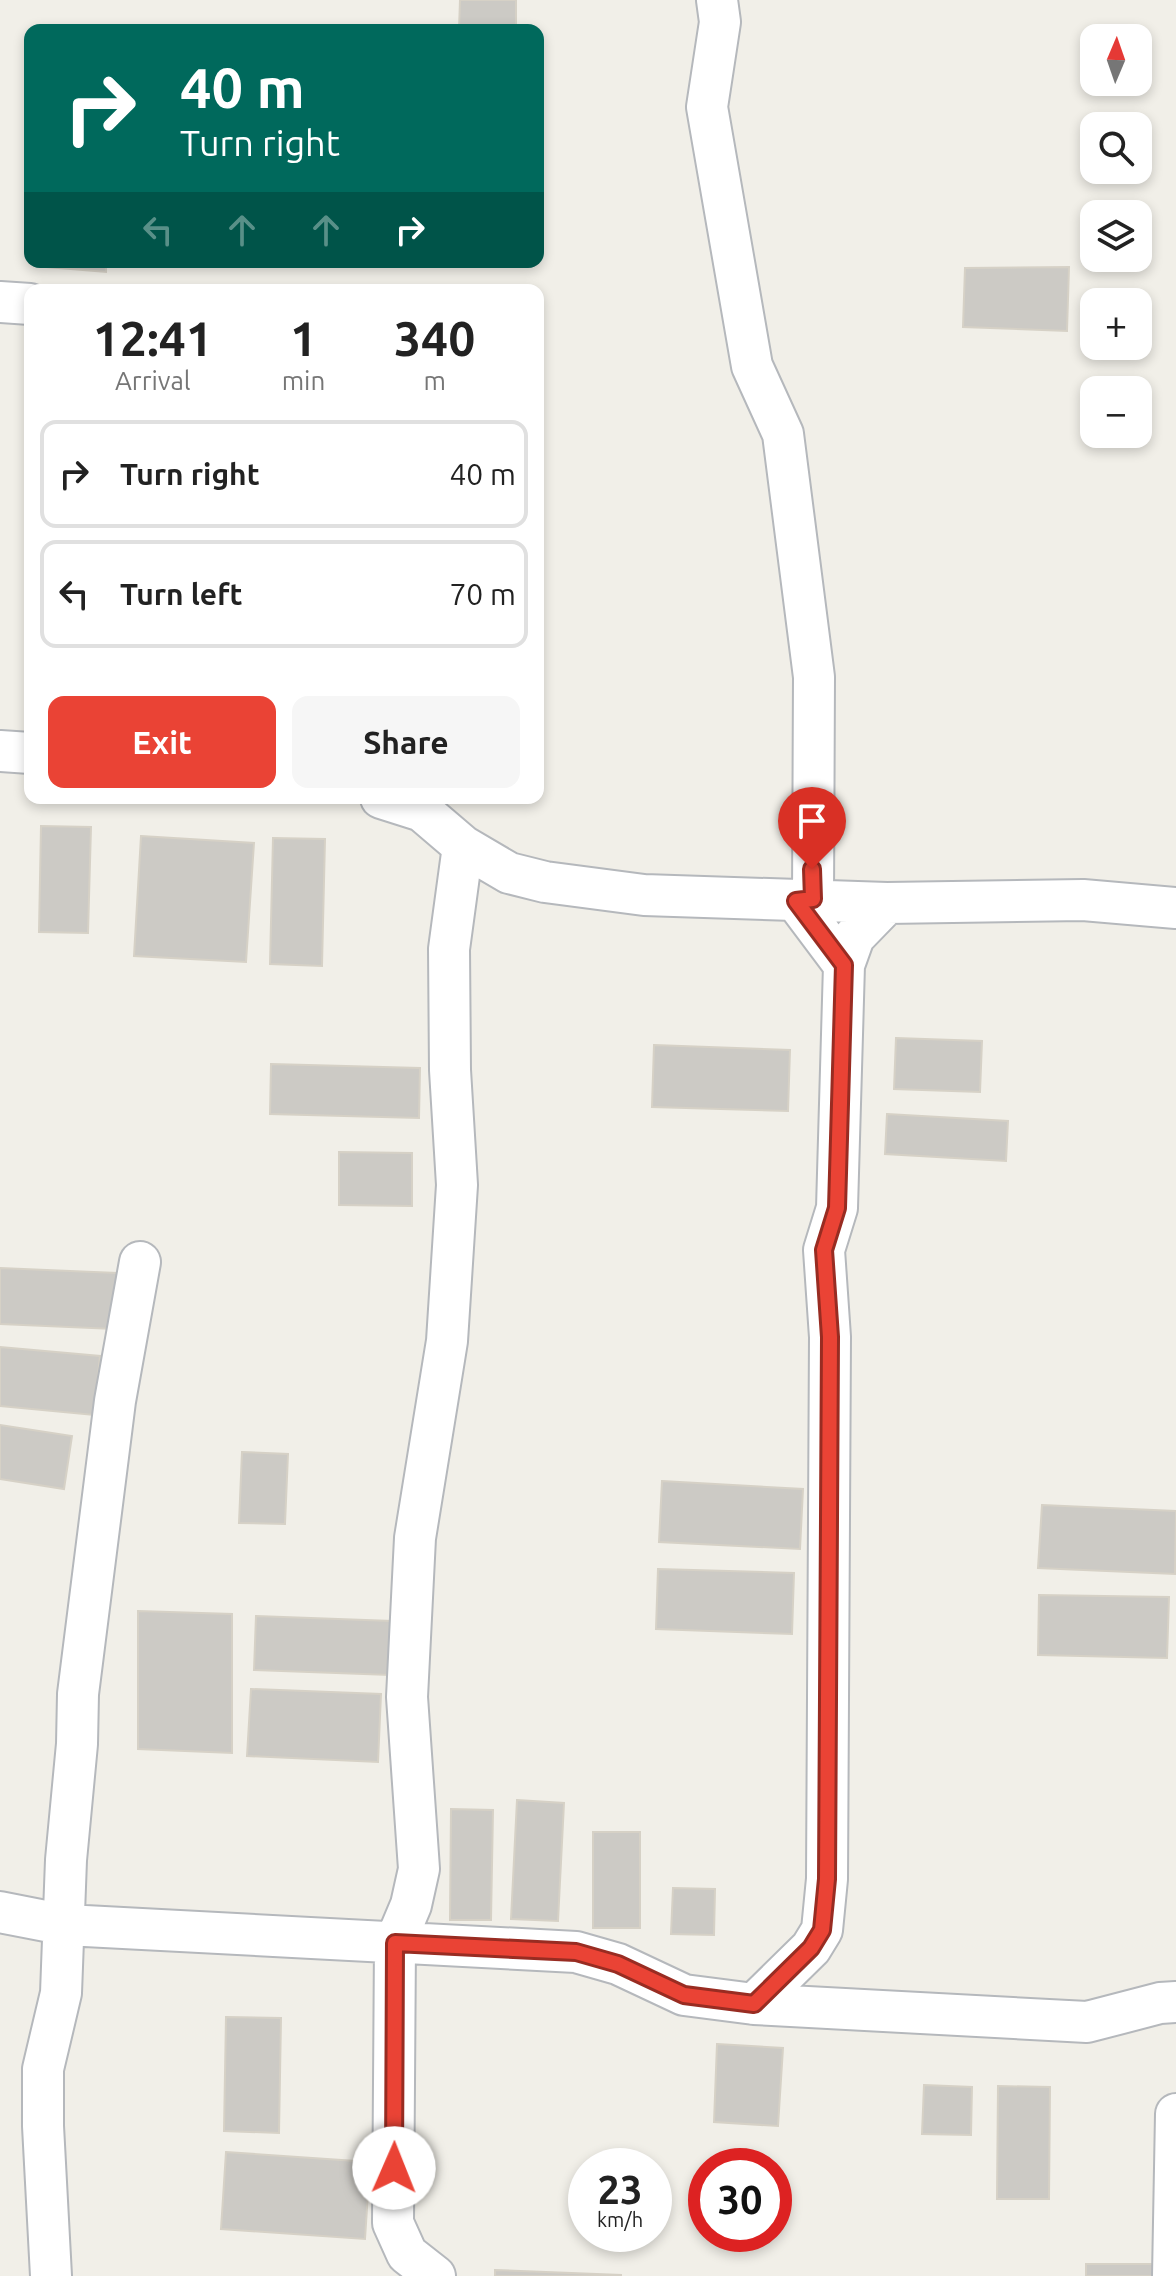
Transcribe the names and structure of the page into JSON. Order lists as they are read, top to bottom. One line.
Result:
{"north":"top","page":{"map_buttons":["+","−"],"turn":["40 m","Turn right"],"eta":["12:41","Arrival","1","min","340","m"],"list":[{"name":"Turn right","value":"40 m"},{"name":"Turn left","value":"70 m"}],"buttons":["Exit","Share"],"speed":"23 km/h","limit":"30"}}
